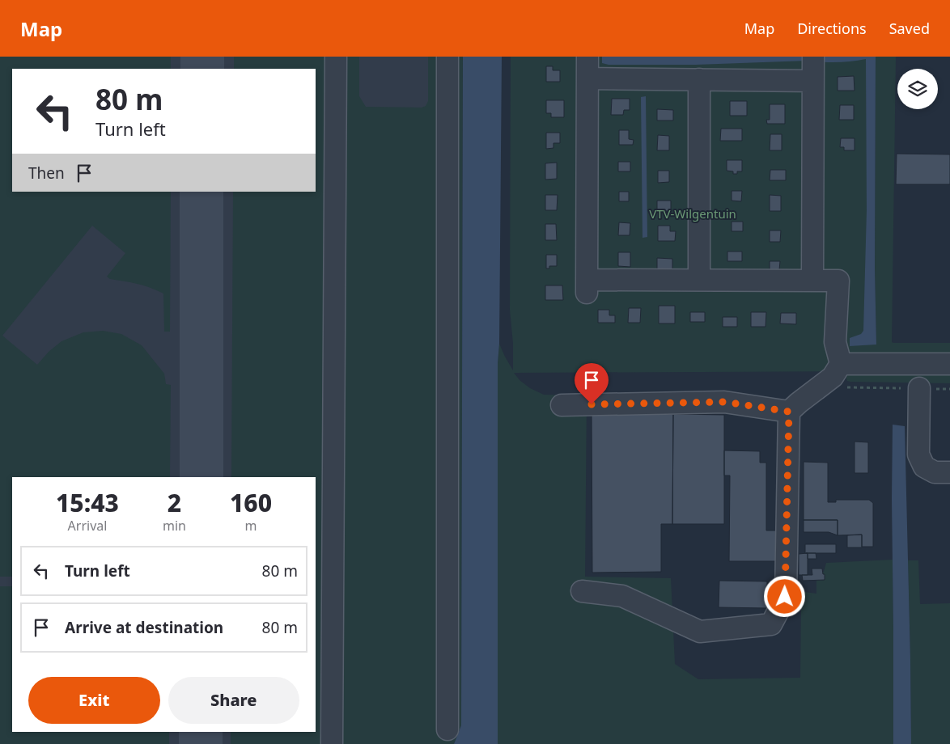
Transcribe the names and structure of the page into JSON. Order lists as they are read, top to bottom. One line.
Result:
{"parks":["VTV-Wilgentuin"],"page":{"header":"Map","nav":["Map","Directions","Saved"],"turn":["80 m","Turn left"],"then":"Then","eta":["15:43","Arrival","2","min","160","m"],"list":[{"name":"Turn left","value":"80 m"},{"name":"Arrive at destination","value":"80 m"}],"buttons":["Exit","Share"]}}
